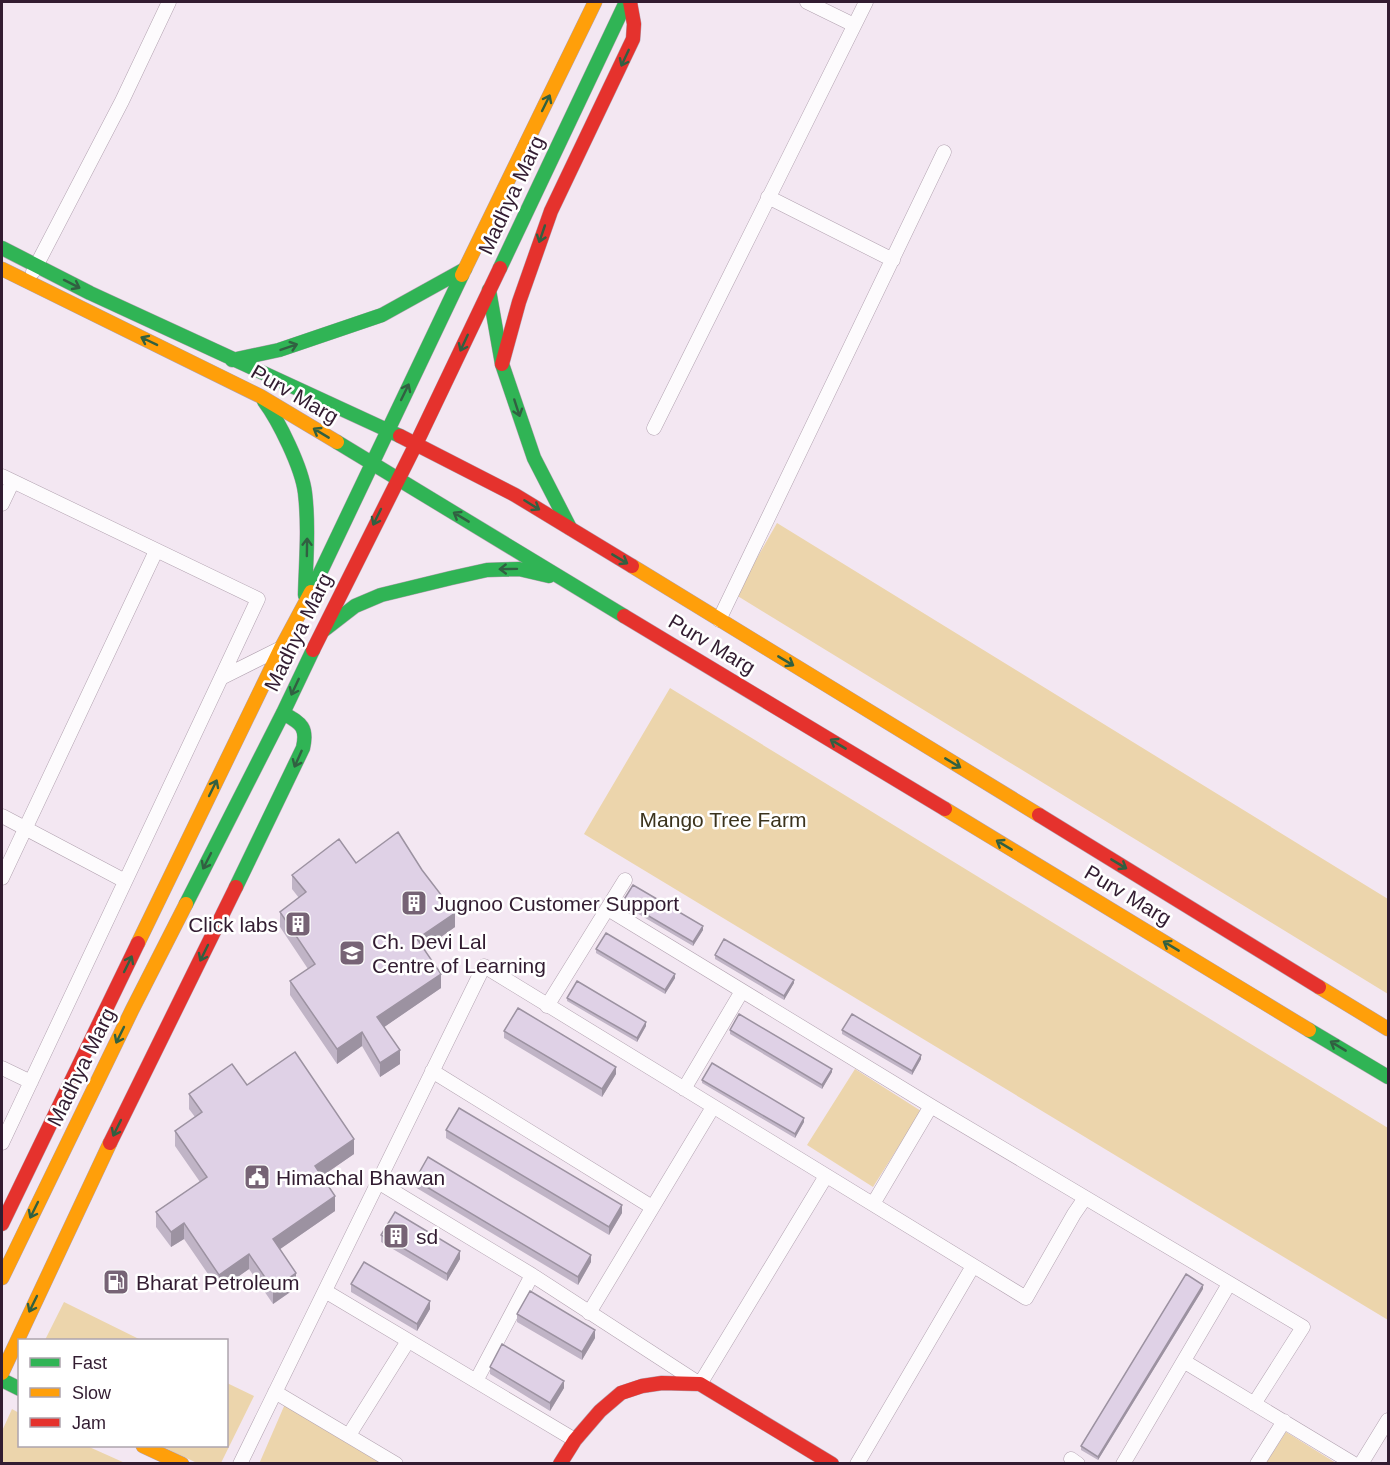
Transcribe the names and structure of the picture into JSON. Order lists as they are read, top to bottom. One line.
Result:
{"streets":{"main road":["Madhya Marg","Purv Marg"]},"crossings":[["Madhya Marg","Purv Marg"]],"parks":["Mango Tree Farm"],"places":{"building":["Jugnoo Customer Support","Click labs","sd"],"school or university":["Ch. Devi Lal Centre of Learning"],"public building":["Himachal Bhawan"],"fuel station":["Bharat Petroleum"]},"legend":["Fast","Slow","Jam"]}
